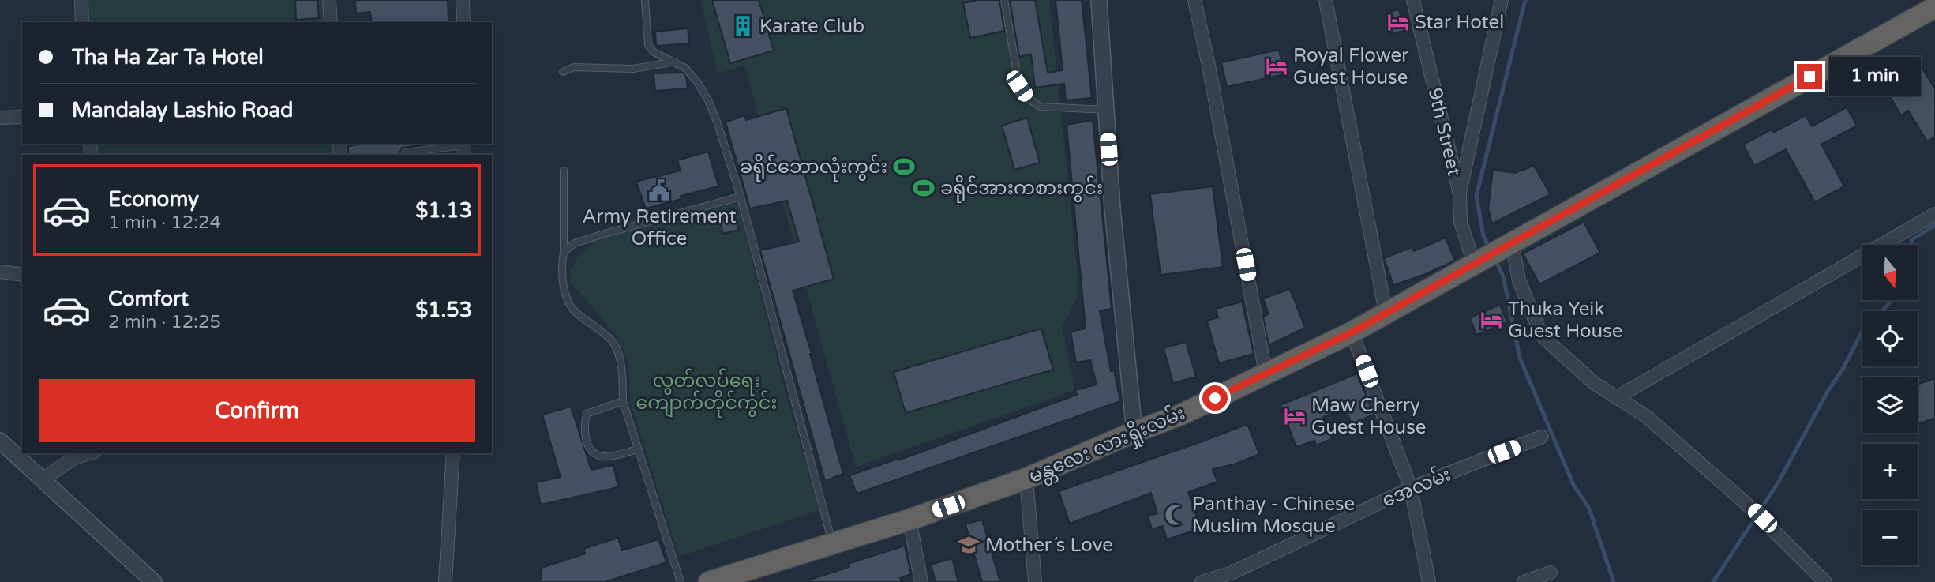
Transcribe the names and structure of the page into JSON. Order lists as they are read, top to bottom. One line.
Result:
{"streets":{"highway":["မန္တလေး လားရှိုးလမ်း"],"street":["9th Street","အေလမ်း"]},"crossings":[["9th Street","မန္တလေး လားရှိုးလမ်း"]],"parks":["လွတ်လပ်ရေး ကျောက်တိုင်ကွင်း"],"places":{"hotel":["Star Hotel","Royal Flower Guest House","Thuka Yeik Guest House","Maw Cherry Guest House"],"building":["Karate Club"],"sports":["ခရိုင်ဘောလုံးကွင်း","ခရိုင်အားကစားကွင်း"],"public building":["Army Retirement Office"],"mosque":["Panthay - Chinese Muslim Mosque"],"school or university":["Mother´s Love"]},"north":"bottom","page":{"banner":["Tha Ha Zar Ta Hotel","Mandalay Lashio Road"],"bubble":"1 min","list":[{"name":"Economy","note":"1 min · 12:24","value":"$1.13"},{"name":"Comfort","note":"2 min · 12:25","value":"$1.53"}],"map_buttons":["+","−"],"buttons":"Confirm"}}
